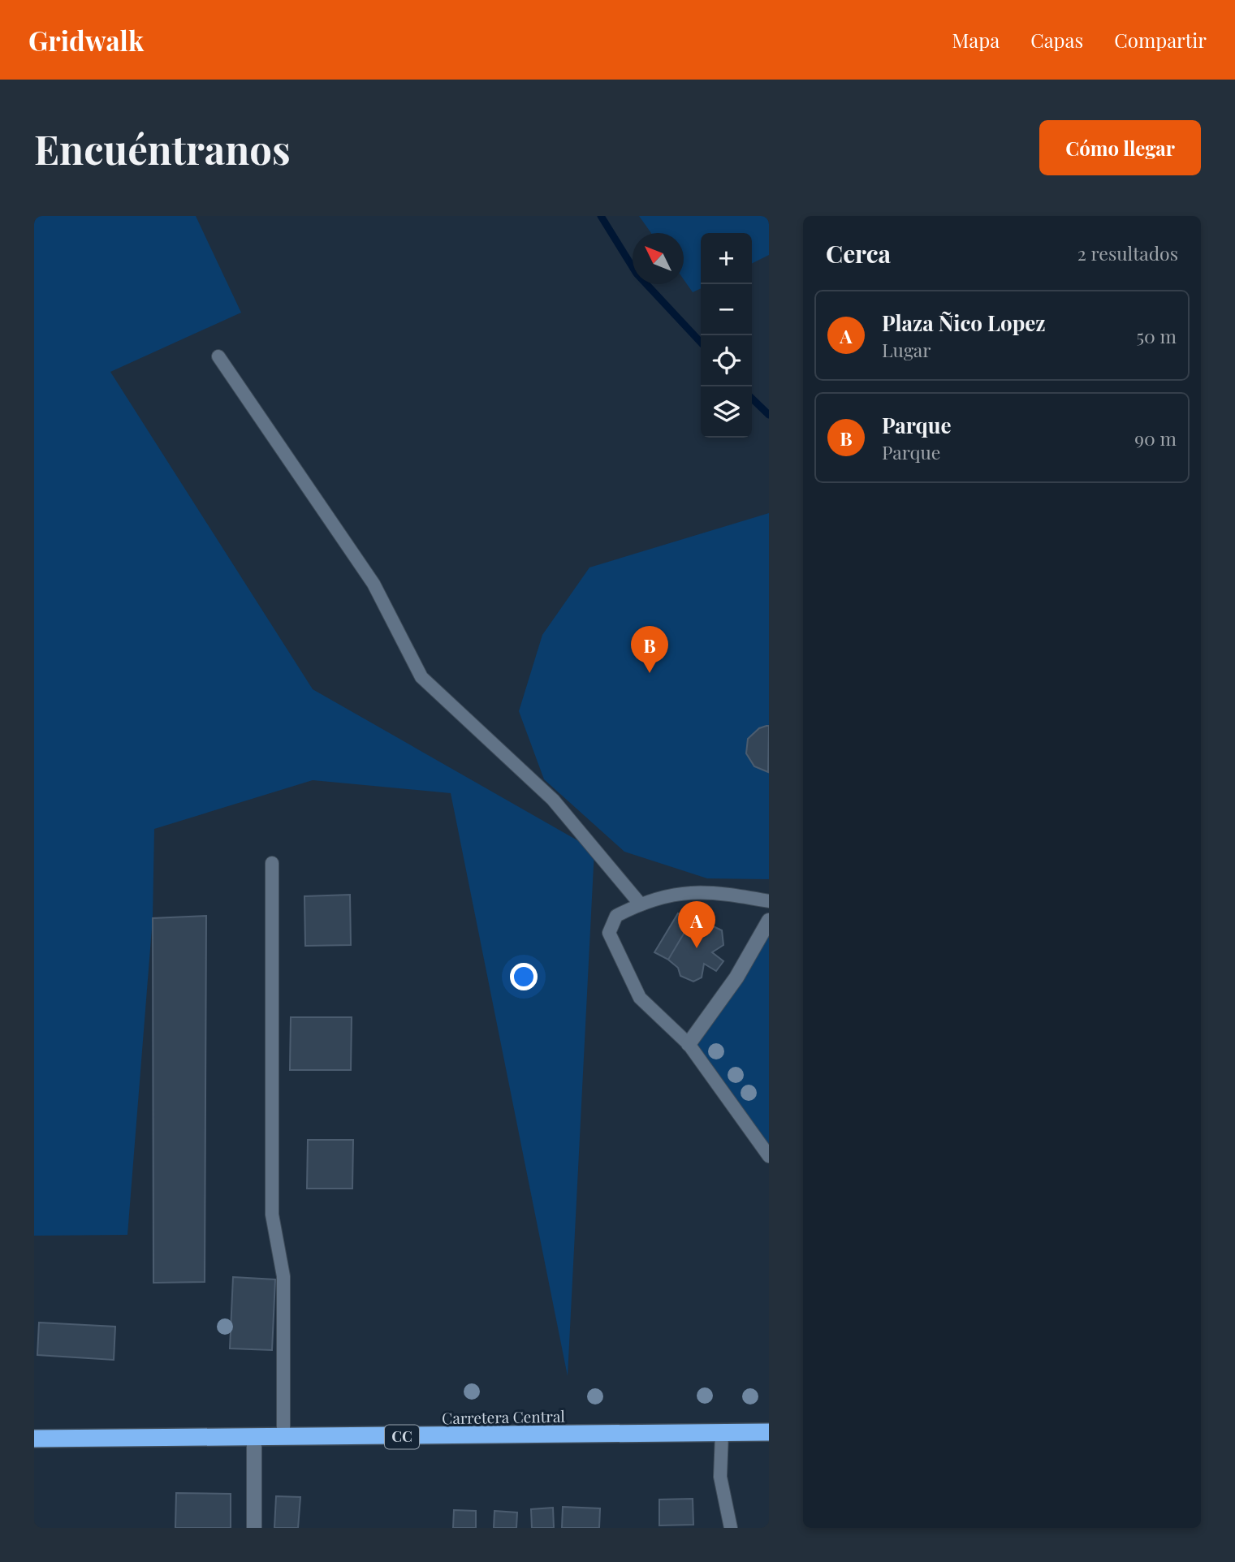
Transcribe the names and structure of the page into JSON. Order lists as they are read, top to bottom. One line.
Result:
{"streets":{"highway":["Carretera Central","CC"]},"north":"top left","page":{"header":"Gridwalk","nav":["Mapa","Capas","Compartir"],"buttons":"Cómo llegar","title":"Encuéntranos","heading":["Cerca","2 resultados"],"map_buttons":["+","−"],"list":[{"mark":"A","name":"Plaza Ñico Lopez","note":"Lugar","value":"50 m"},{"mark":"B","name":"Parque","note":"Parque","value":"90 m"}],"pins":["B","A"]}}
